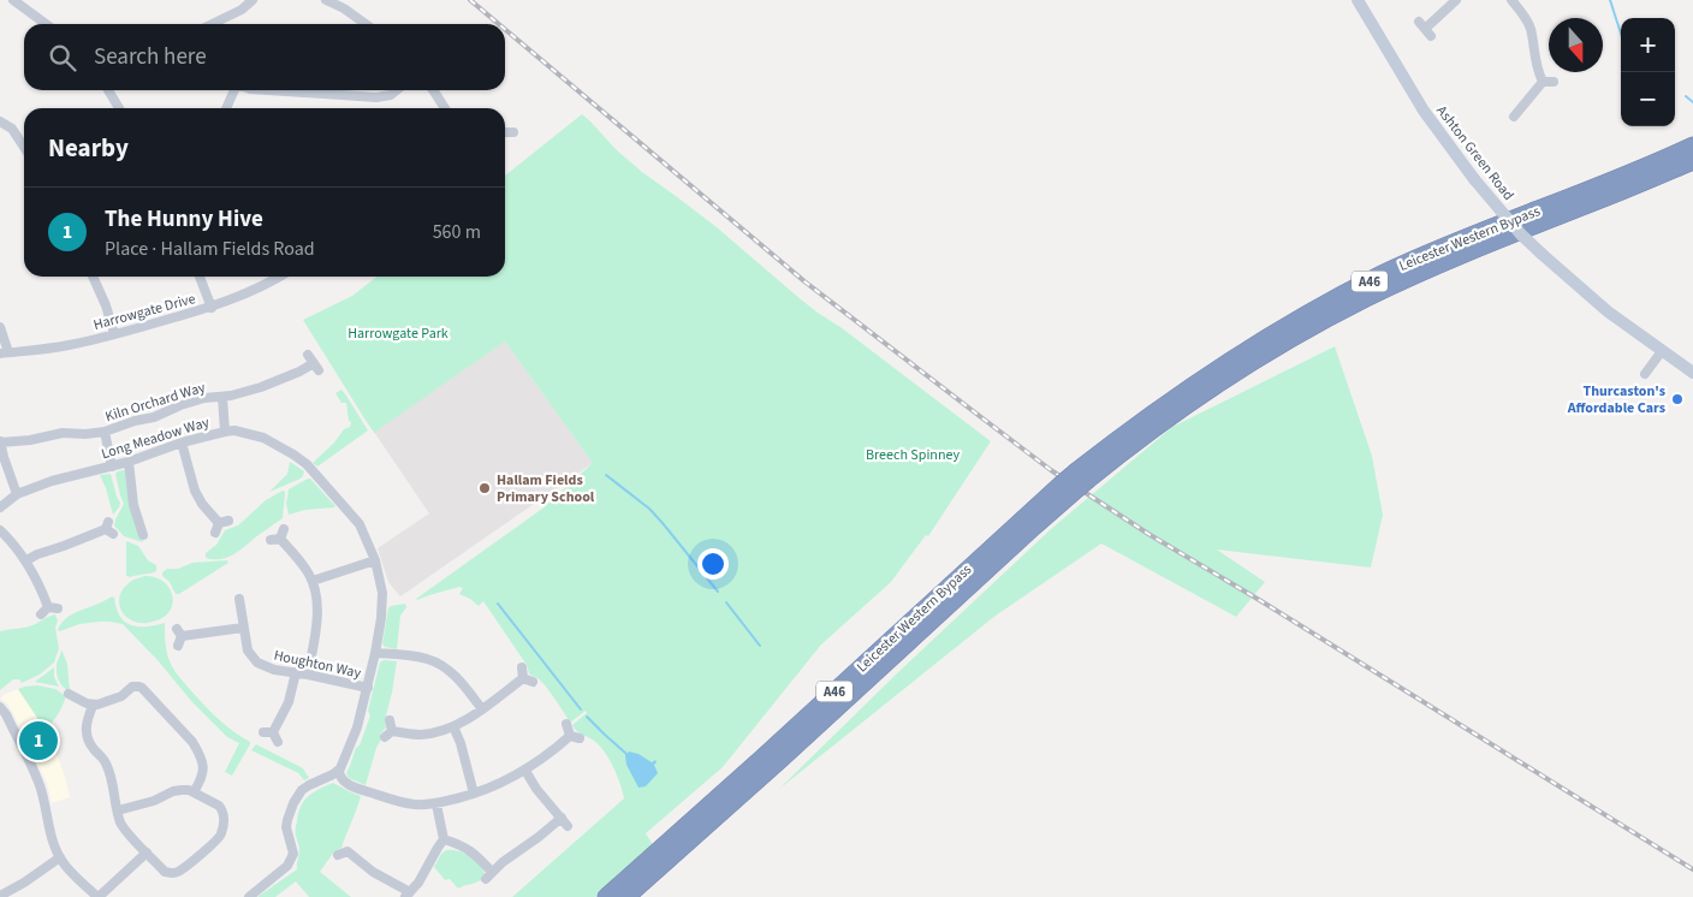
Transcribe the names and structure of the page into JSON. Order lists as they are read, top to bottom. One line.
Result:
{"streets":{"highway":["Leicester Western Bypass","A46"],"street":["Ashton Green Road","Harrowgate Drive","Kiln Orchard Way","Long Meadow Way","Houghton Way"]},"crossings":[["Leicester Western Bypass","A46"],["Long Meadow Way","Houghton Way"]],"parks":["Harrowgate Park","Breech Spinney"],"places":["Thurcaston's Affordable Cars","Hallam Fields Primary School"],"north":"bottom","page":{"map_buttons":["+","−"],"search":"Search here","heading":"Nearby","list":[{"mark":"1","name":"The Hunny Hive","note":"Place · Hallam Fields Road","value":"560 m"}],"pins":"1"}}
